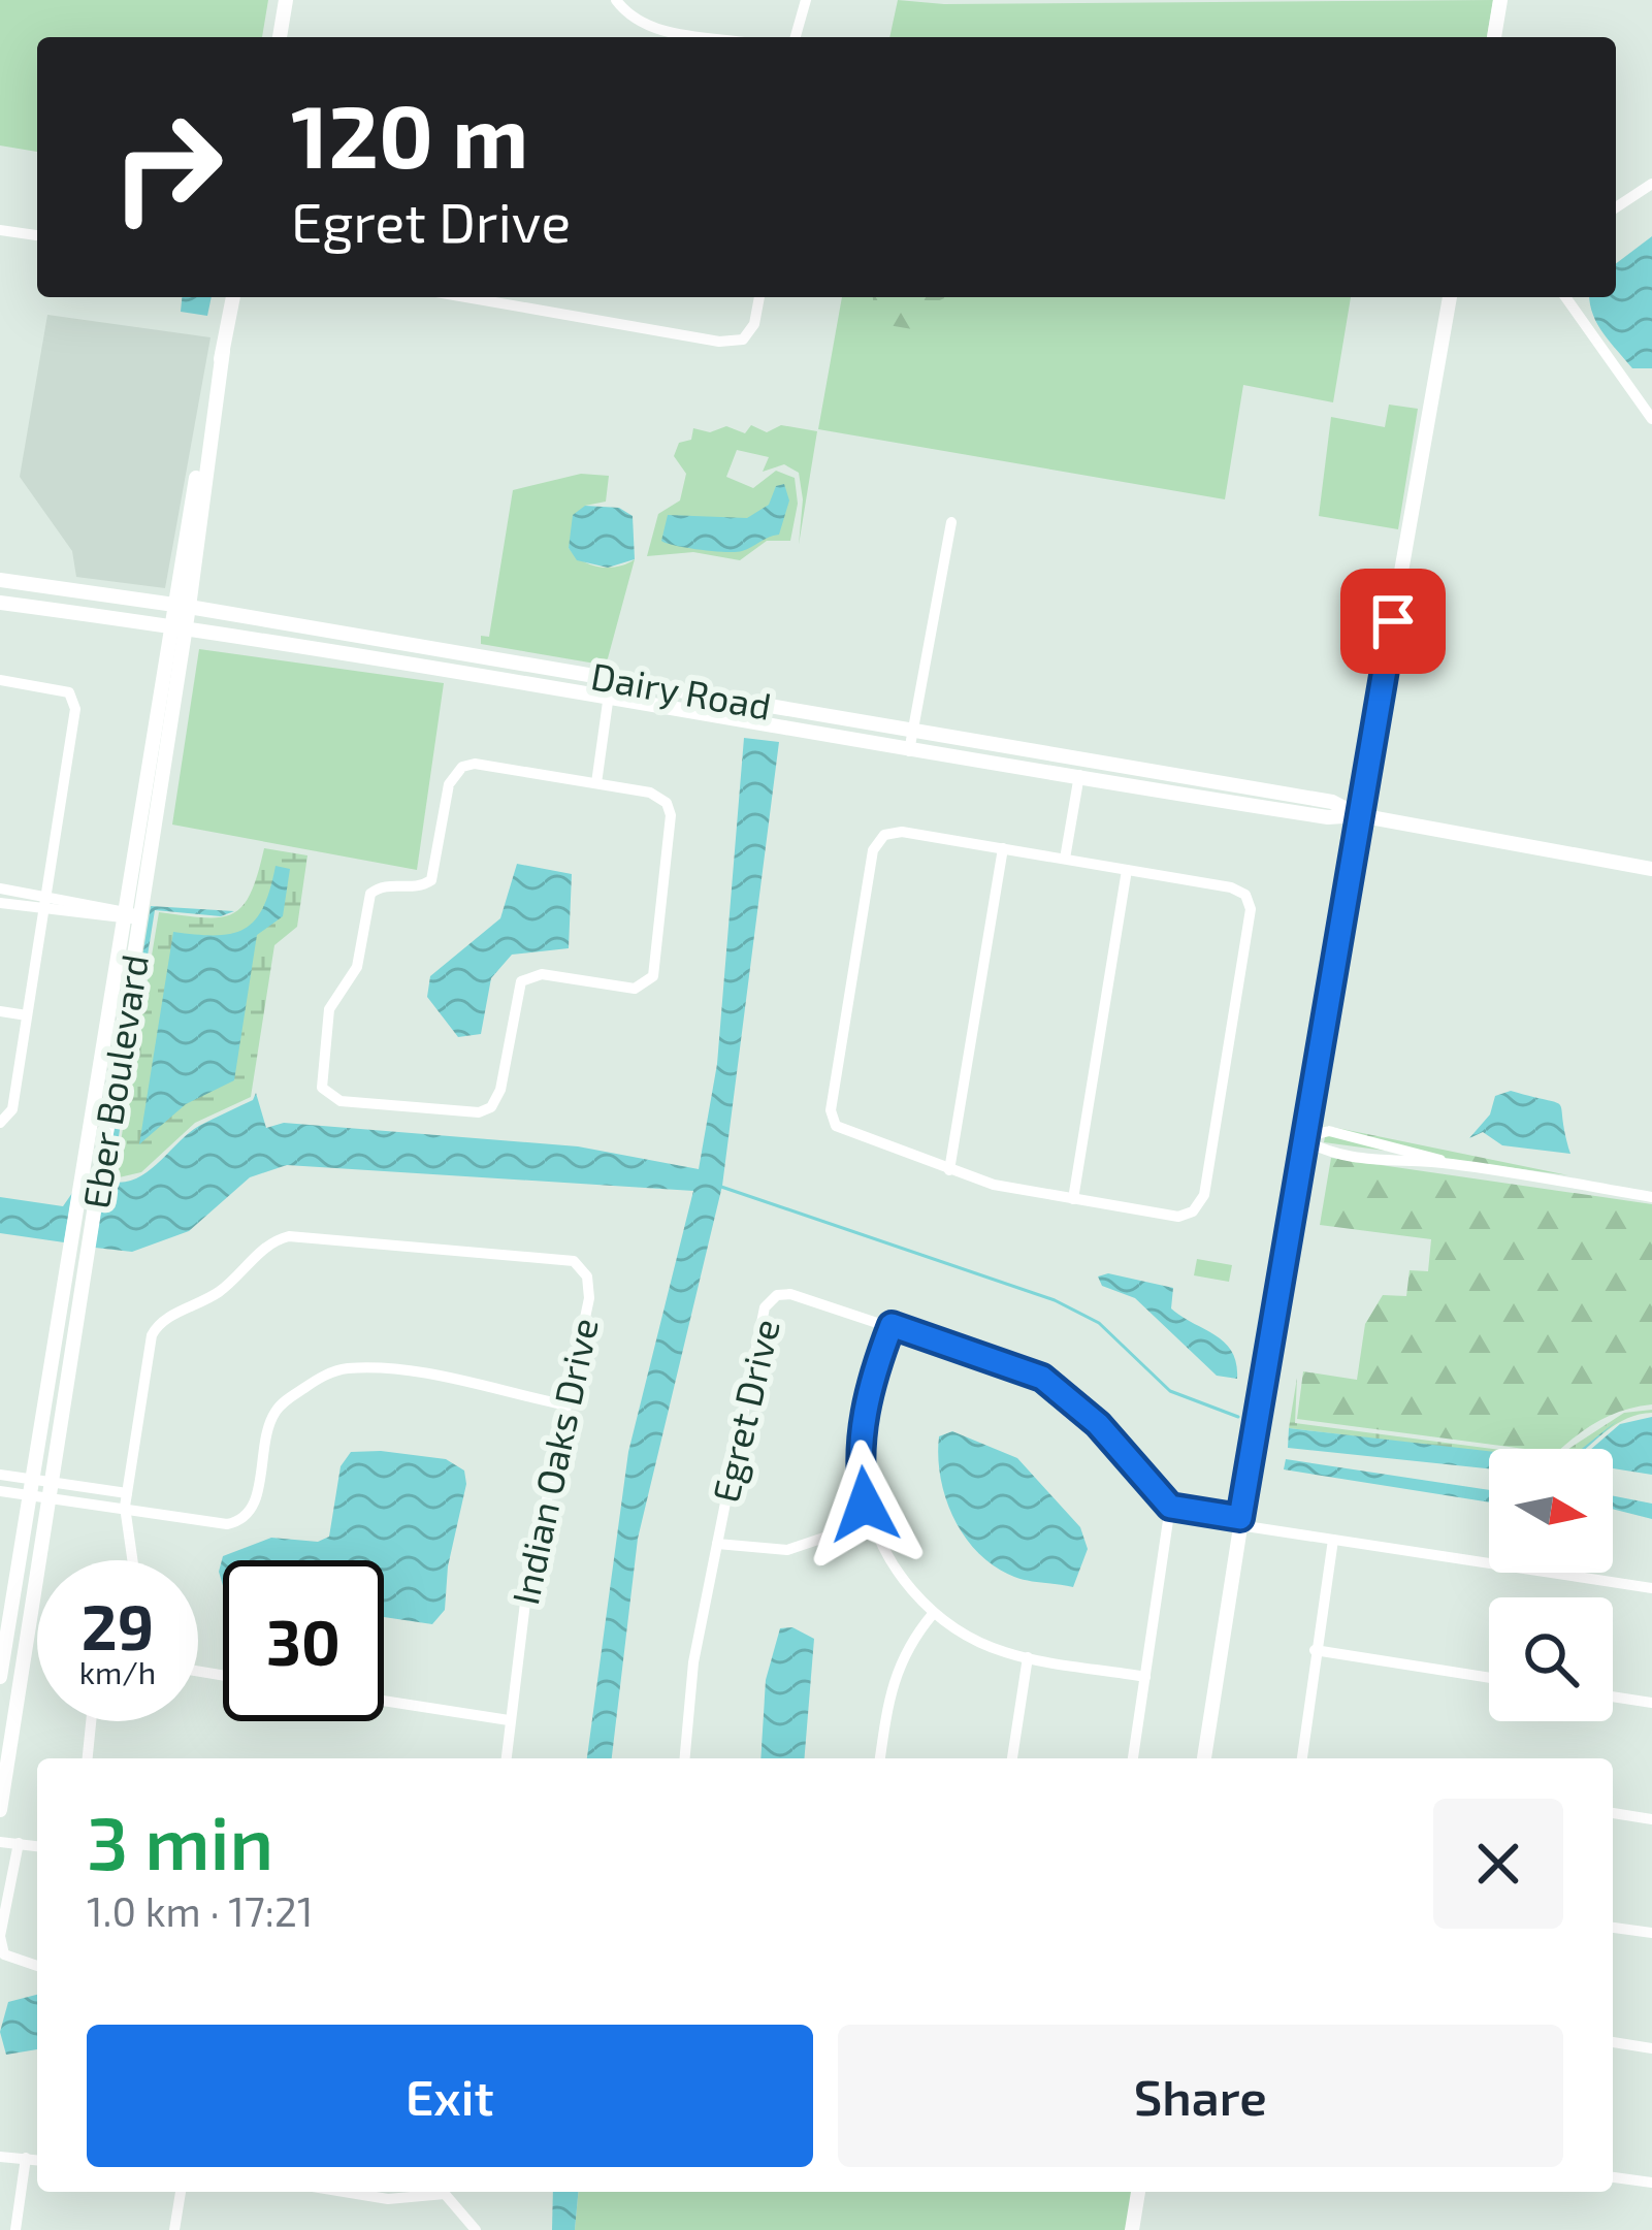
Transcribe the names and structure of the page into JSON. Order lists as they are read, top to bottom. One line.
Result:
{"streets":{"street":["Dairy Road","Eber Boulevard","Egret Drive","Indian Oaks Drive"]},"crossings":[["Dairy Road","Eber Boulevard"]],"north":"right","page":{"turn":["120 m","Egret Drive"],"speed":"29 km/h","limit":"30","heading":["3 min","1.0 km · 17:21"],"buttons":["Exit","Share"]}}
